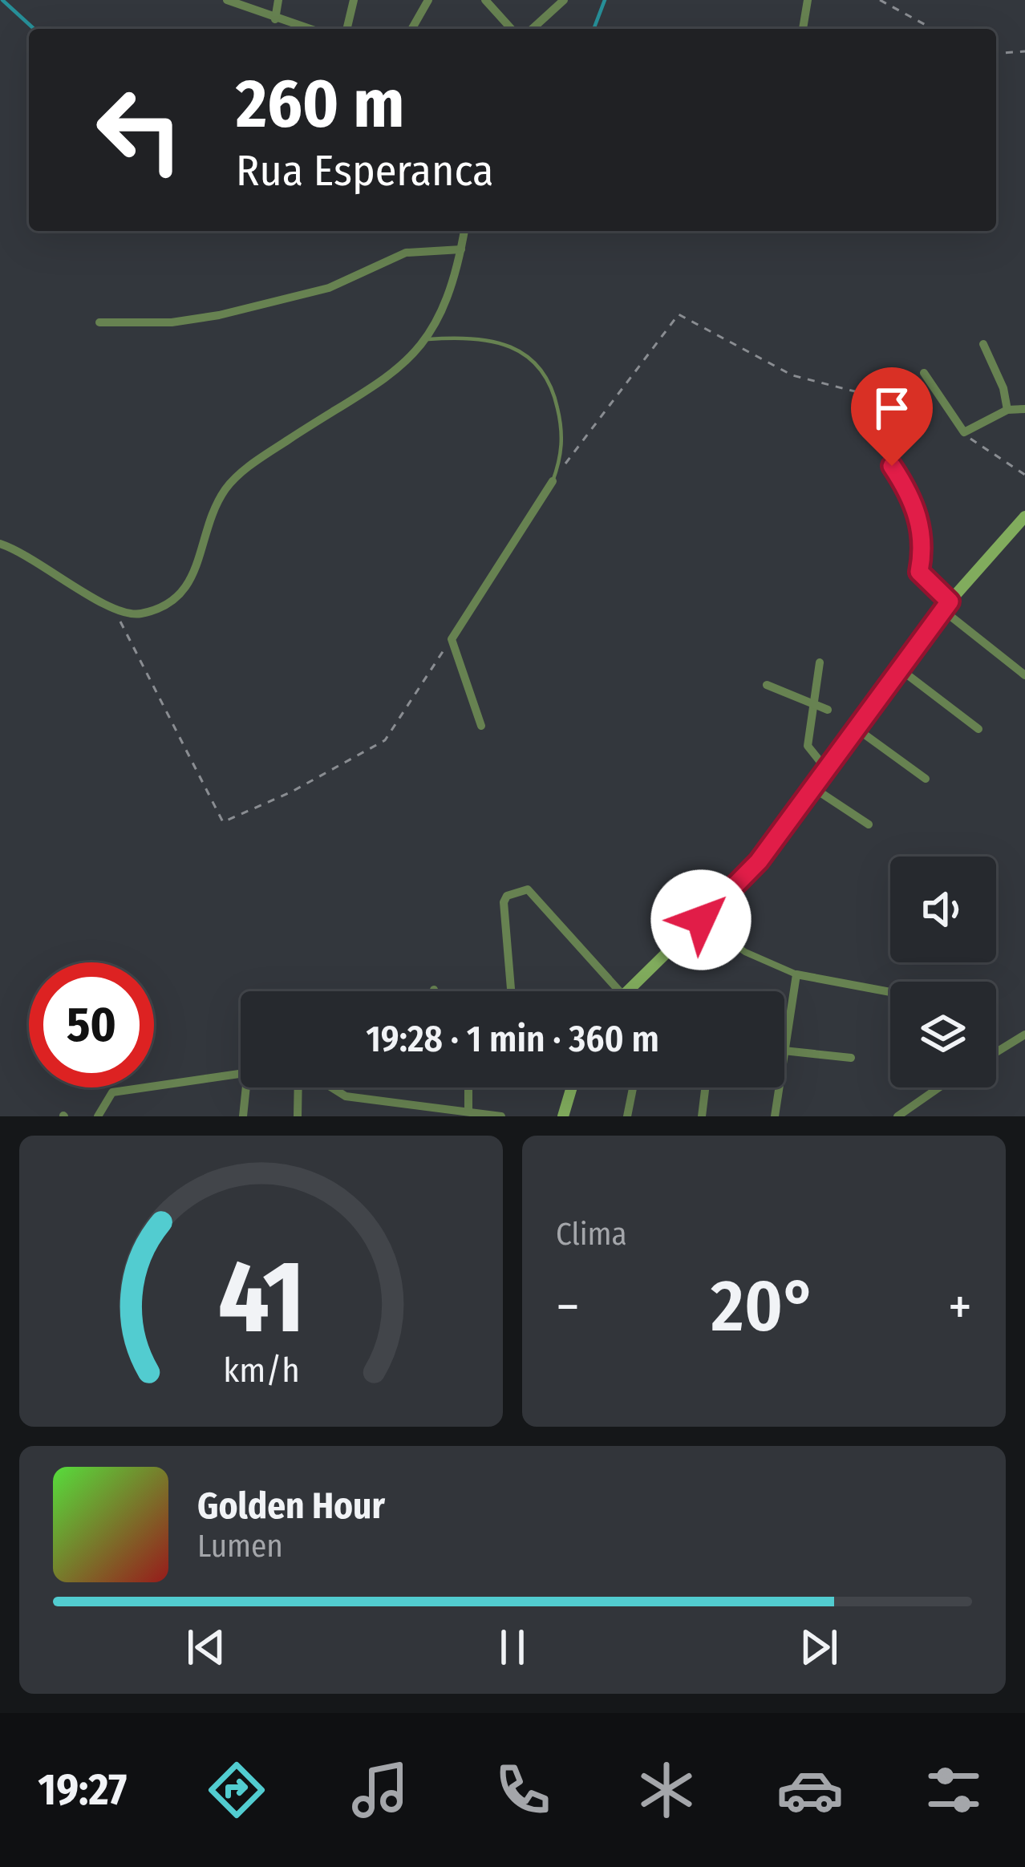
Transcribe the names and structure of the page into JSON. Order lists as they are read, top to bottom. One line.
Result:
{"page":{"turn":["260 m","Rua Esperanca"],"limit":"50","trip":"19:28 · 1 min · 360 m","tile":"Clima","heat":["−","20°","+"],"song":["Golden Hour","Lumen"],"tabs":"19:27","gauge":["41","km/h"]}}
